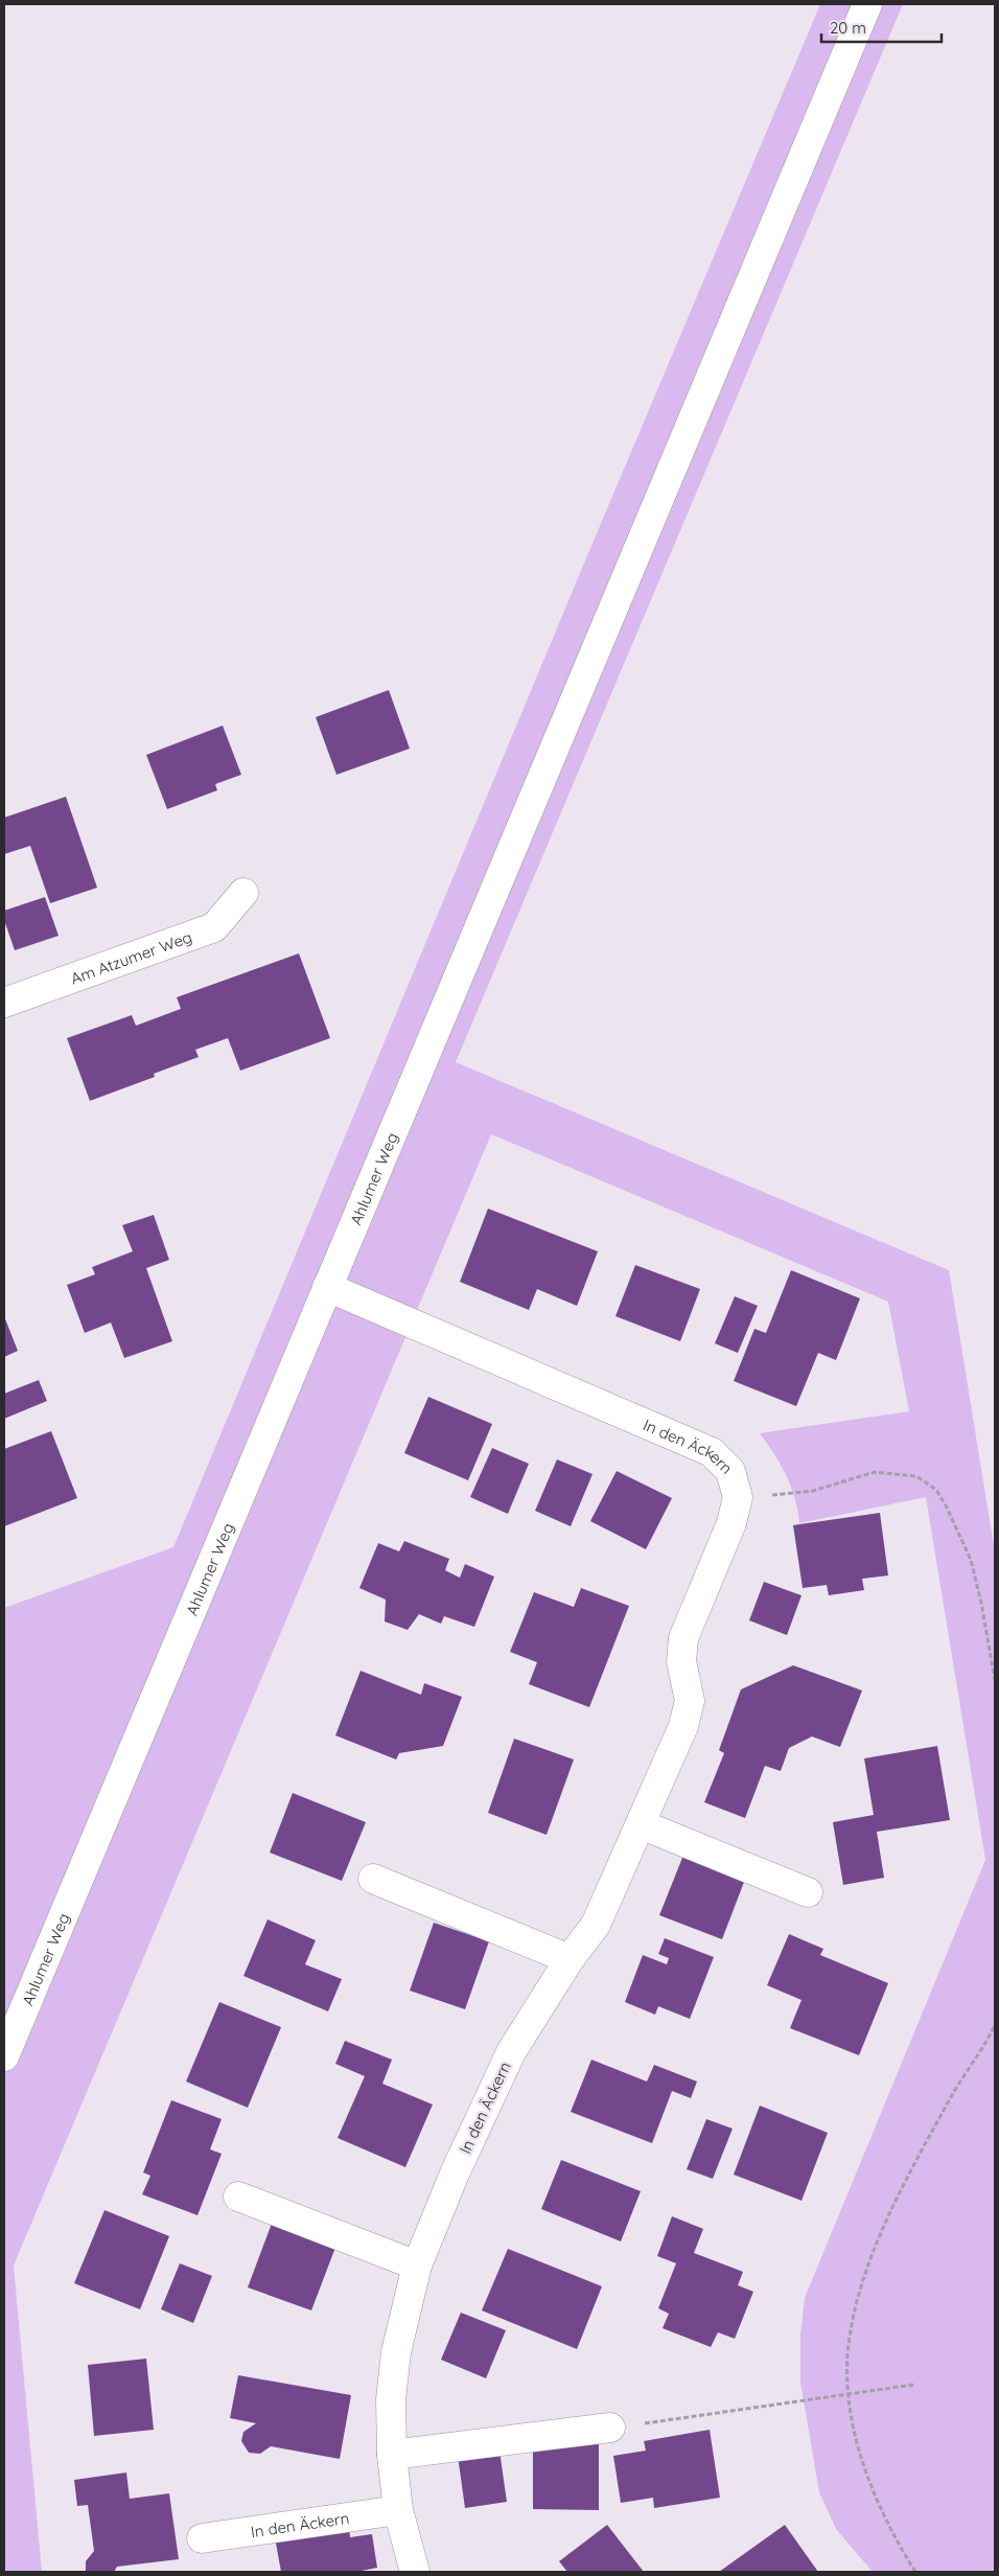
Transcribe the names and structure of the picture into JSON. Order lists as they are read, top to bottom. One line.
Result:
{"streets":{"street":["Am Atzumer Weg","Ahlumer Weg","In den Äckern"]},"crossings":[["Ahlumer Weg","In den Äckern"]],"scale_bar":"20 m"}
